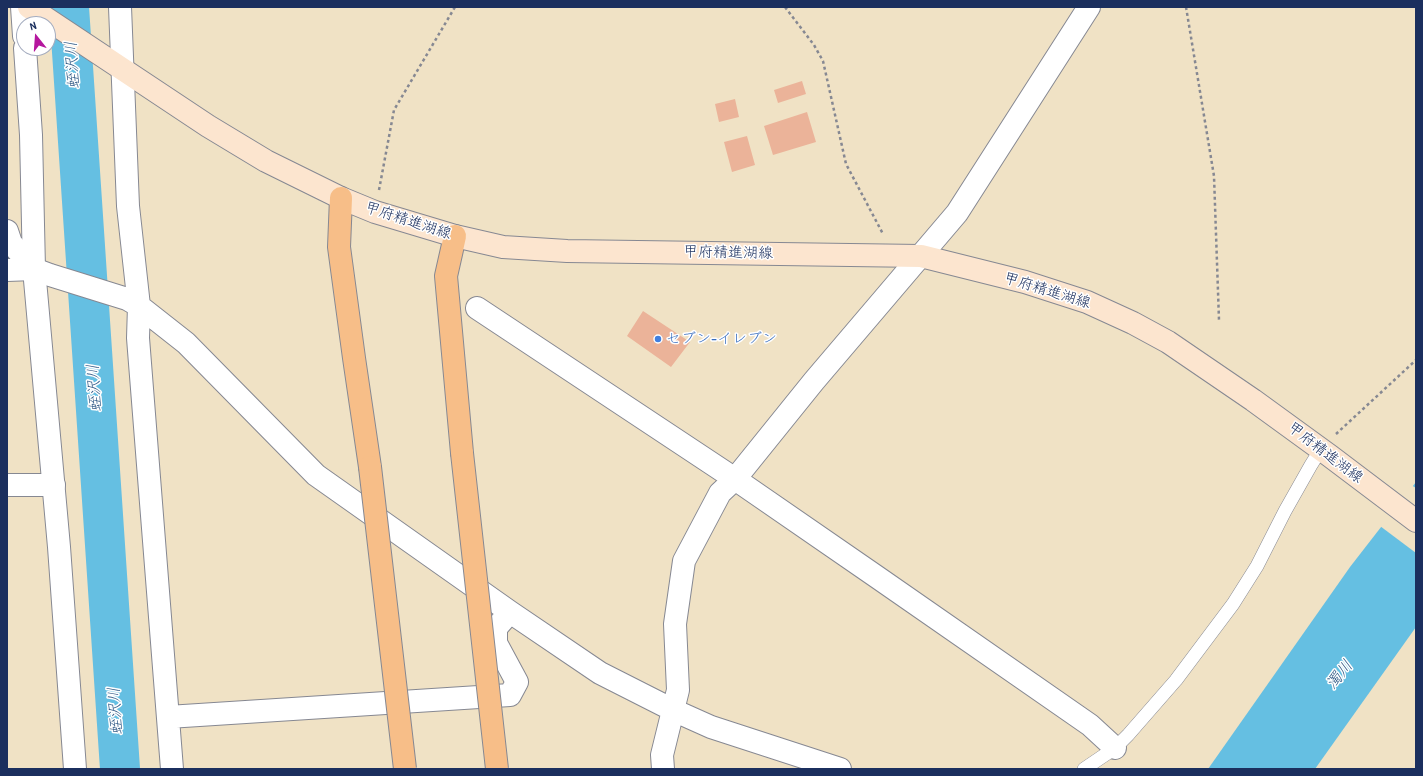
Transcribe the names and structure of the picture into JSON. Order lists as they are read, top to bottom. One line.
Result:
{"streets":{"main road":["甲府精進湖線"]},"water":["蛭沢川","濁川"],"places":["セブン-イレブン"],"north":"top"}
